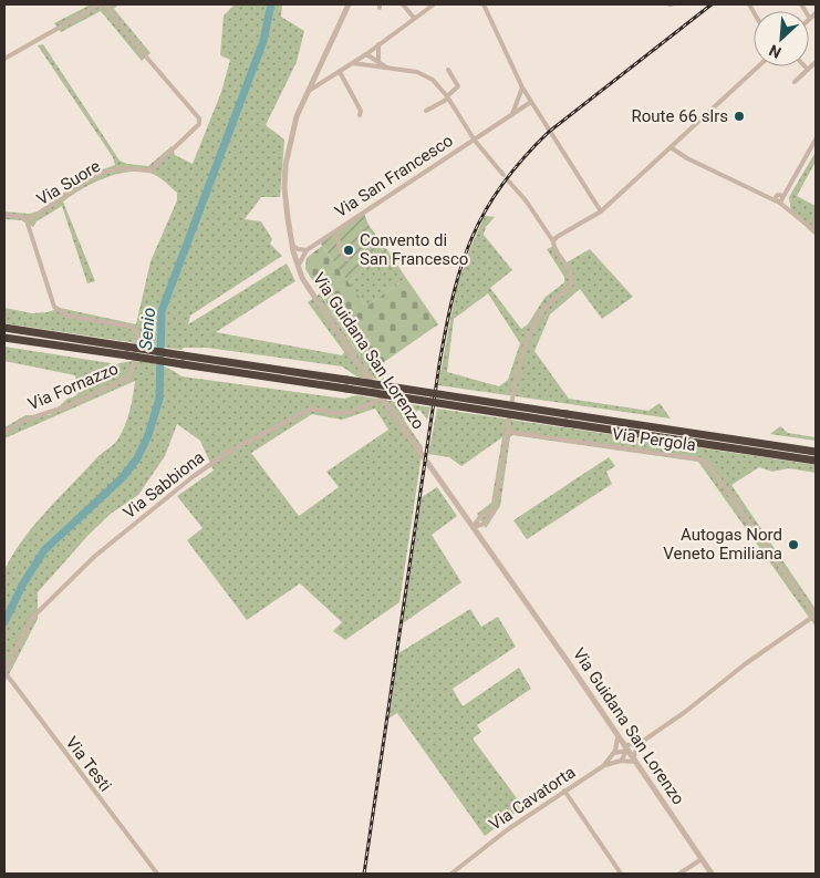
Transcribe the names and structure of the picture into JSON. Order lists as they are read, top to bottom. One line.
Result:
{"streets":{"street":["Via San Francesco","Via Suore","Via Guidana San Lorenzo","Via Fornazzo","Via Pergola","Via Sabbiona","Via Testi","Via Cavatorta"]},"crossings":[["Via Suore","Via Fornazzo"],["Via Guidana San Lorenzo","Via Sabbiona"],["Via Guidana San Lorenzo","Via Cavatorta"],["Via Sabbiona","Via Testi"]],"water":["Senio"],"places":["Route 66 slrs","Convento di San Francesco","Autogas Nord Veneto Emiliana"],"north":"bottom left"}
